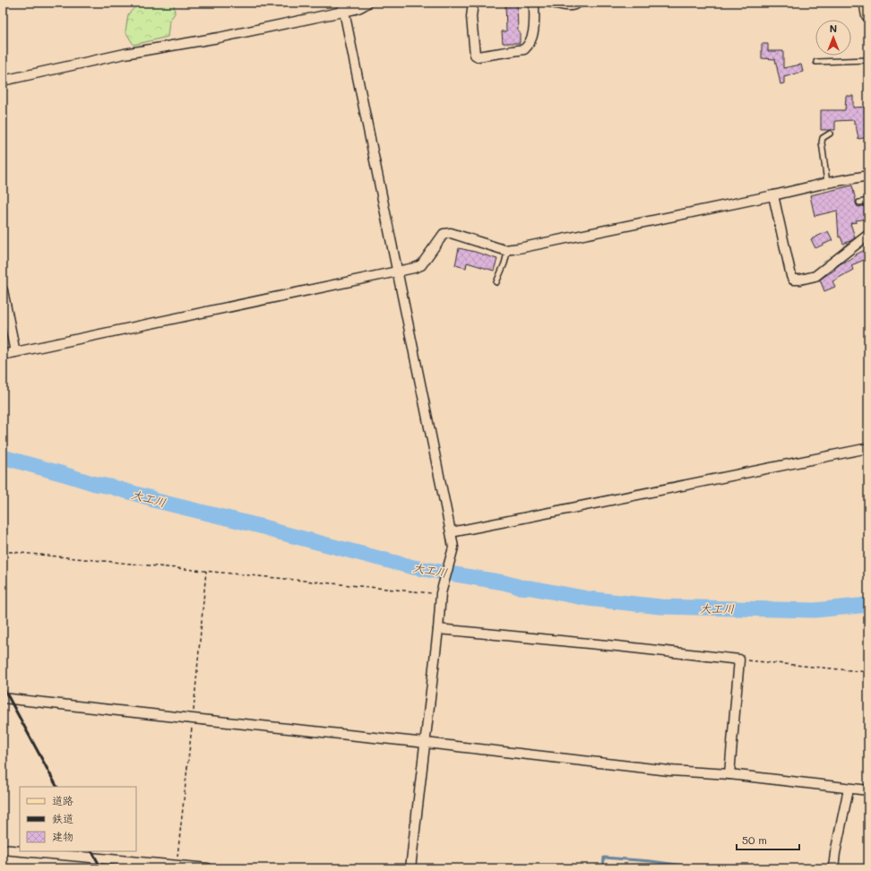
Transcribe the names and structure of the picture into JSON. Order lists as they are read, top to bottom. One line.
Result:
{"water":["大工川"],"legend":["道路","鉄道","建物"],"scale_bar":"50 m","north":"top"}
